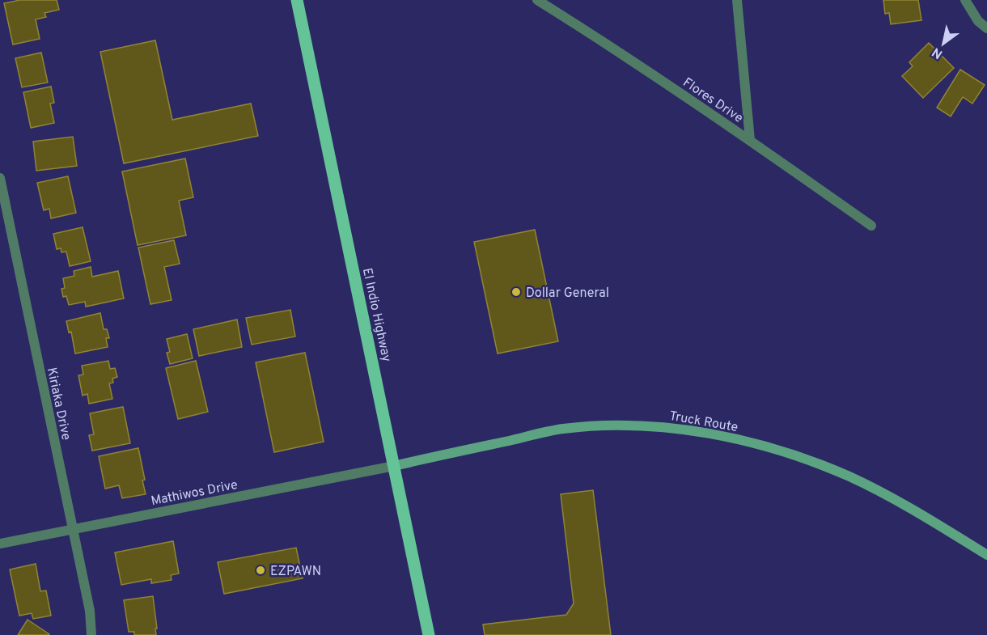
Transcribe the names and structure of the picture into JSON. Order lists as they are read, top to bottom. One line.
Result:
{"streets":{"main road":["El Indio Highway"],"street":["Flores Drive","Kiriaka Drive","Truck Route","Mathiwos Drive"]},"crossings":[["El Indio Highway","Truck Route"],["El Indio Highway","Mathiwos Drive"],["Kiriaka Drive","Mathiwos Drive"],["Truck Route","Mathiwos Drive"]],"places":["Dollar General","EZPAWN"],"north":"bottom left"}
